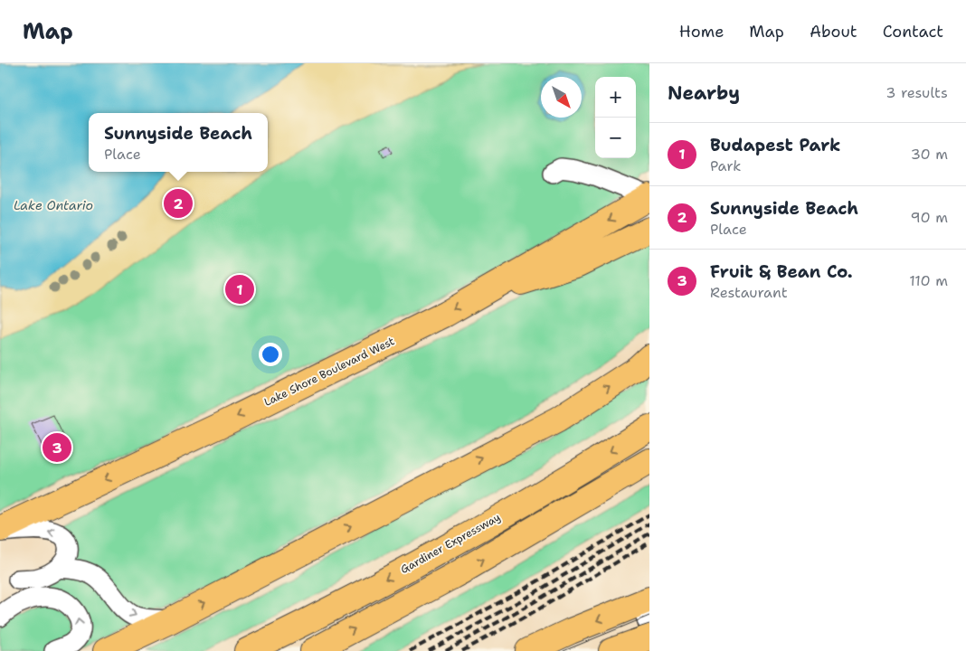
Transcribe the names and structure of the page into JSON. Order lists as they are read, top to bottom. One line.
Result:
{"streets":{"main road":["Lake Shore Boulevard West","Gardiner Expressway"]},"water":["Lake Ontario"],"north":"bottom right","page":{"header":"Map","nav":["Home","Map","About","Contact"],"heading":["Nearby","3 results"],"map_buttons":["+","−"],"popup":["Sunnyside Beach","Place"],"list":[{"mark":"1","name":"Budapest Park","note":"Park","value":"30 m"},{"mark":"2","name":"Sunnyside Beach","note":"Place","value":"90 m"},{"mark":"3","name":"Fruit & Bean Co.","note":"Restaurant","value":"110 m"}],"pins":["2","1","3"]}}
